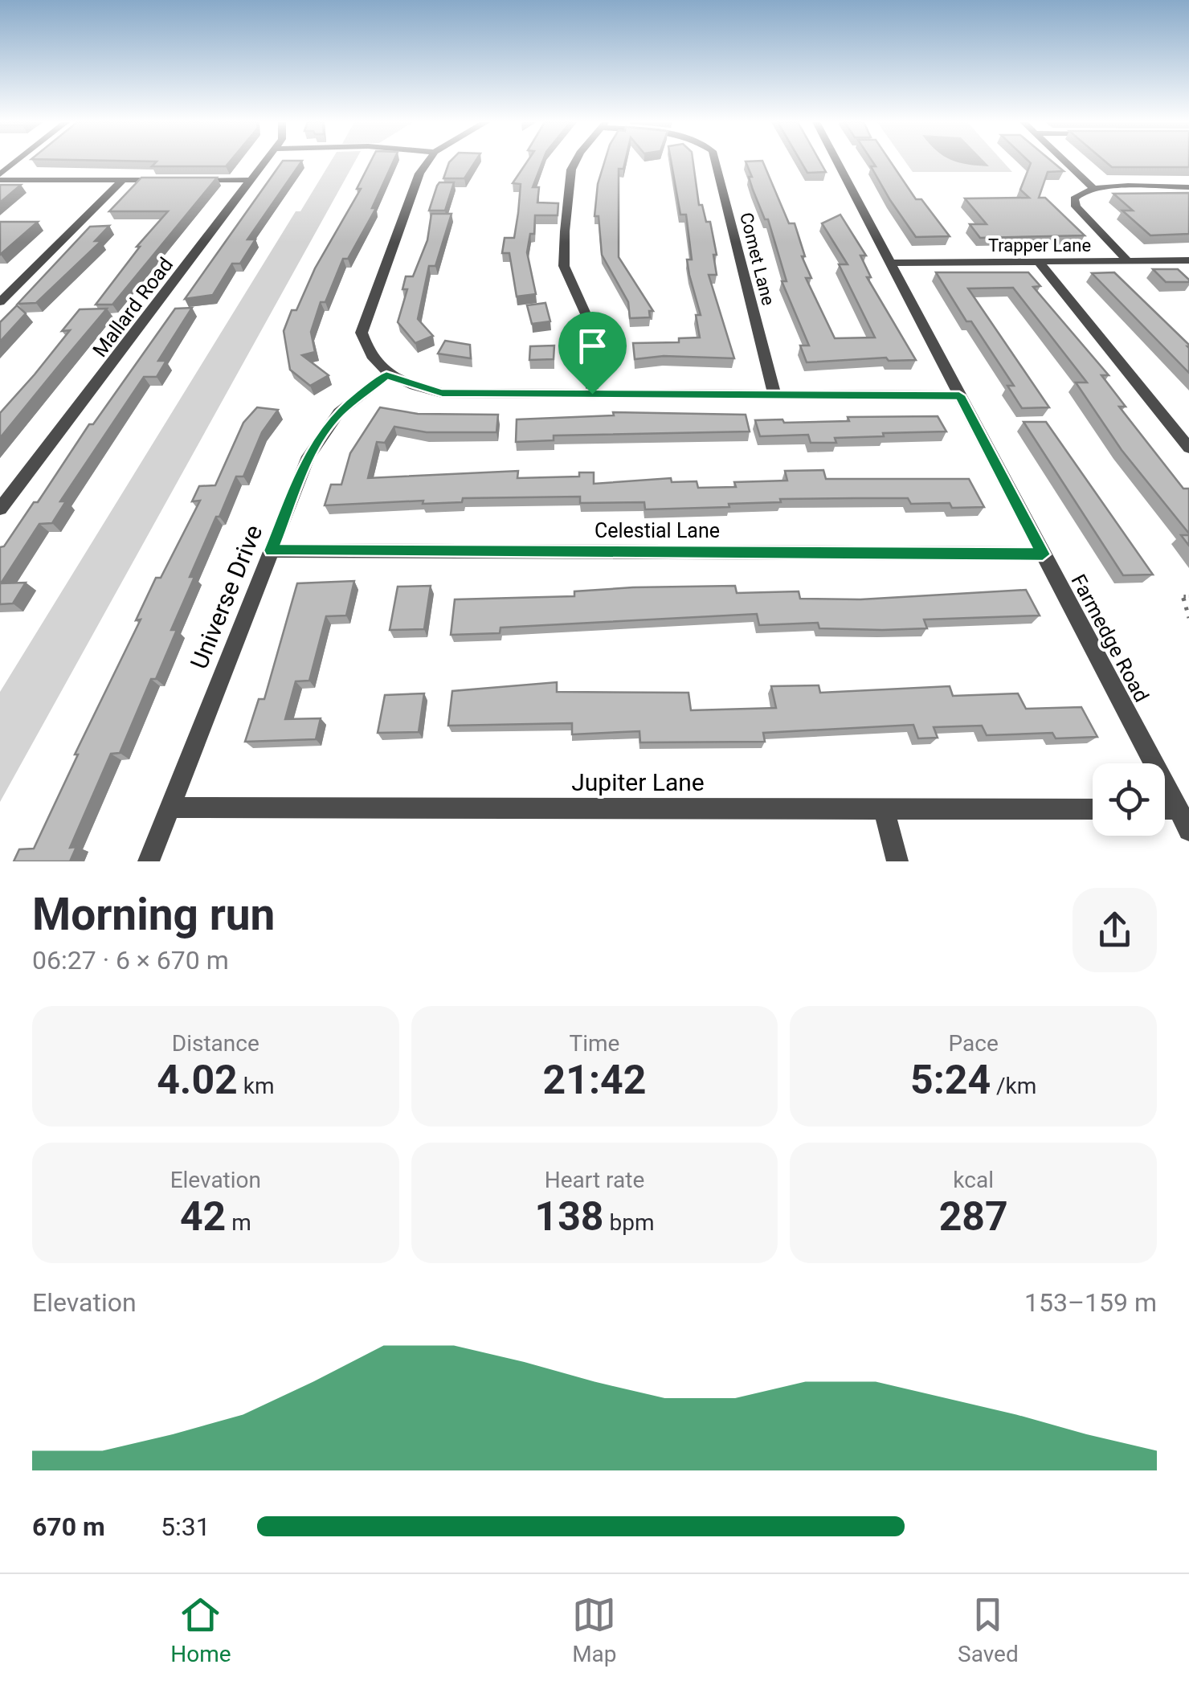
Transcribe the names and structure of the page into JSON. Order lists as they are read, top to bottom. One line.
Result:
{"streets":{"street":["Trapper Lane","Comet Lane","Mallard Road","Celestial Lane","Universe Drive","Farmedge Road","Jupiter Lane"]},"crossings":[["Trapper Lane","Farmedge Road"],["Celestial Lane","Universe Drive"],["Celestial Lane","Farmedge Road"],["Universe Drive","Jupiter Lane"]],"page":{"heading":["Morning run","06:27 · 6 × 670 m"],"stats":[["Distance","4.02 km"],["Time","21:42"],["Pace","5:24 /km"],["Elevation","42 m"],["Heart rate","138 bpm"],["kcal","287"]],"chart":["Elevation","153–159 m"],"list":[{"name":"670 m","note":"5:31"}],"tabs":["Home","Map","Saved"]}}
